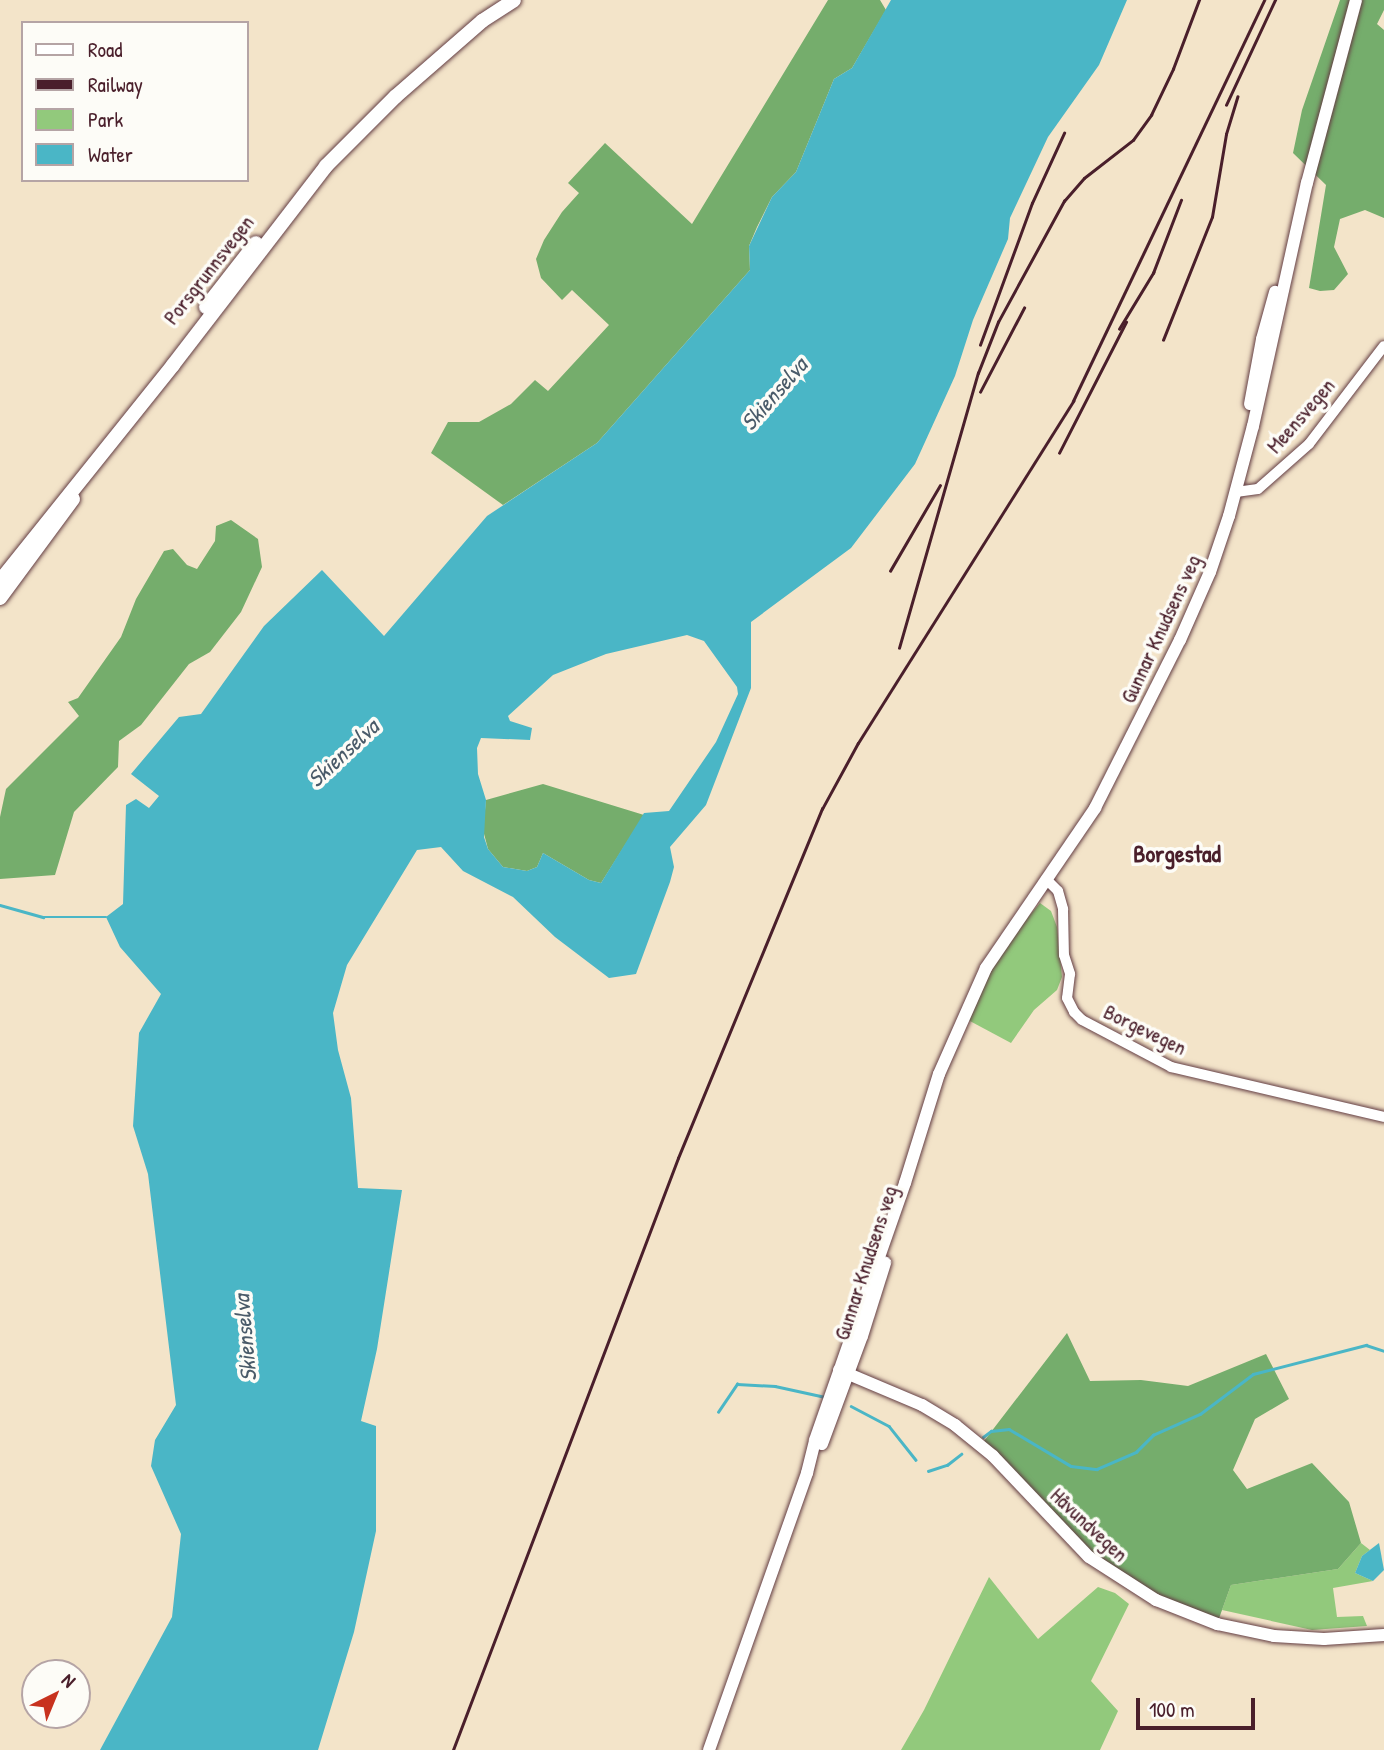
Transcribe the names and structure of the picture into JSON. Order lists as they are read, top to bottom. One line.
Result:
{"streets":{"highway":["Porsgrunnsvegen"],"main road":["Gunnar Knudsens veg","Håvundvegen"],"street":["Meensvegen","Borgevegen"]},"crossings":[["Meensvegen","Gunnar Knudsens veg"],["Gunnar Knudsens veg","Borgevegen"],["Gunnar Knudsens veg","Håvundvegen"]],"districts":["Borgestad"],"water":["Skienselva"],"legend":["Road","Railway","Park","Water"],"scale_bar":"100 m","north":"top right"}
